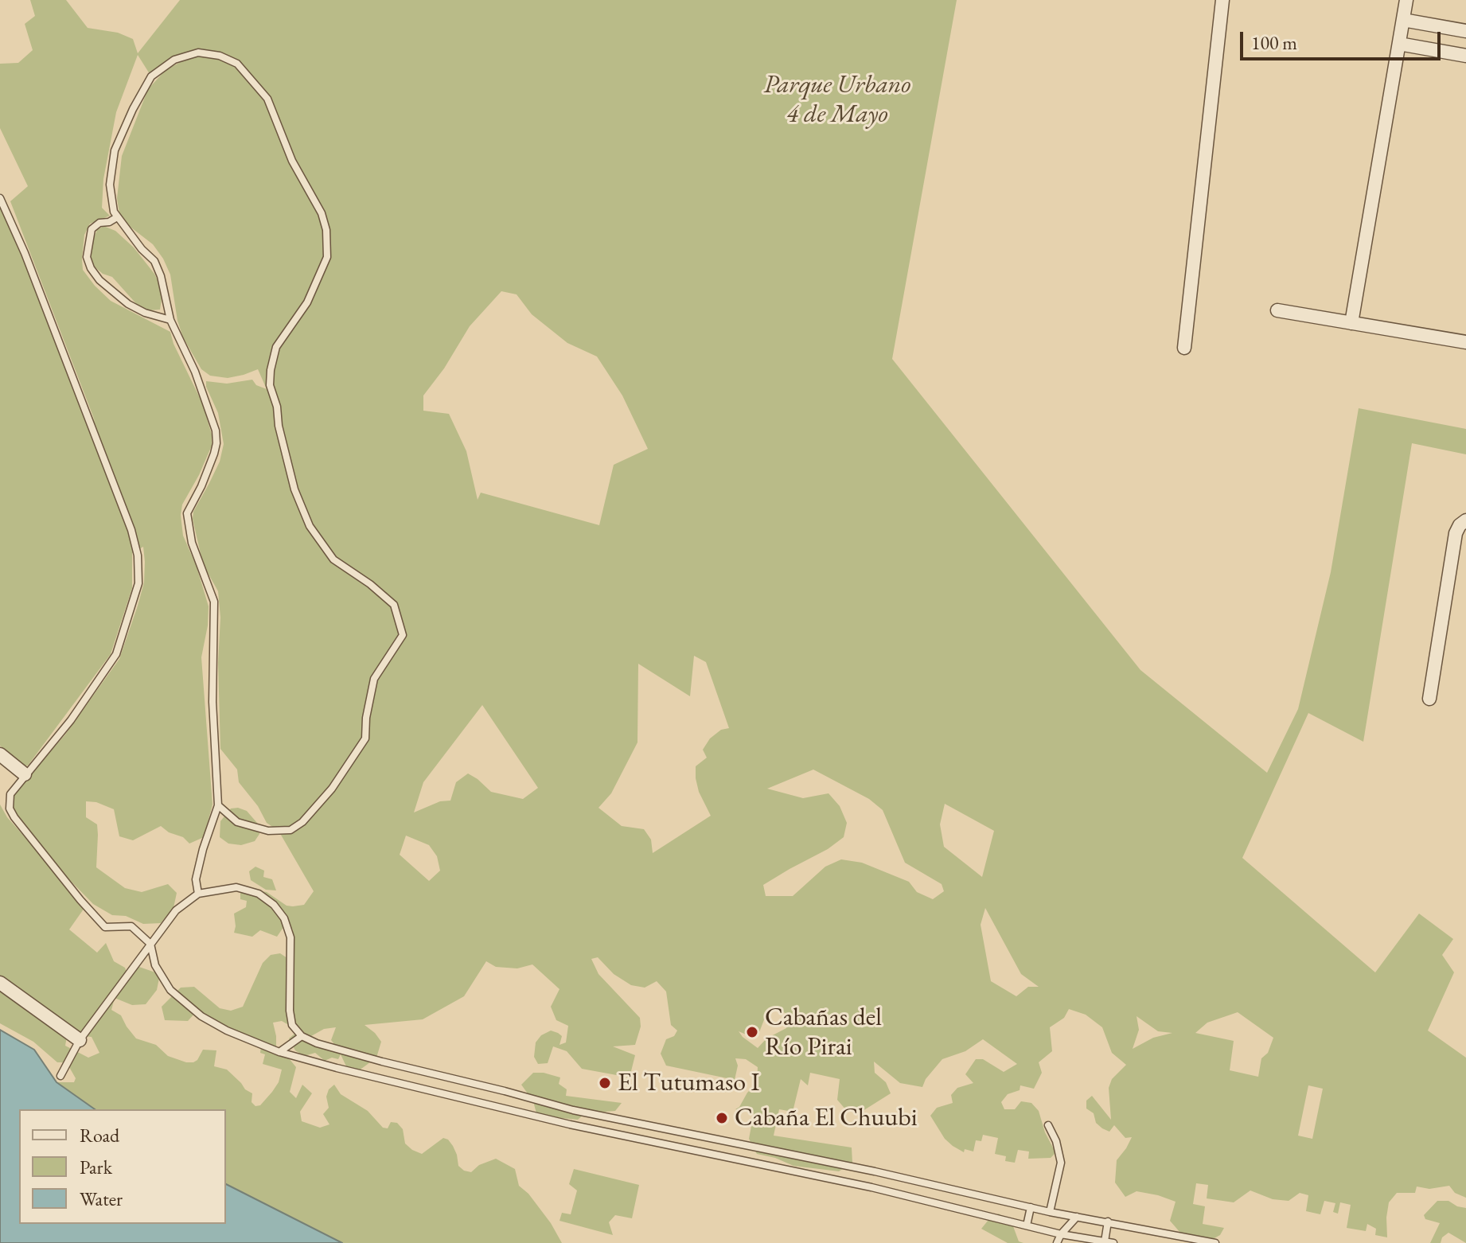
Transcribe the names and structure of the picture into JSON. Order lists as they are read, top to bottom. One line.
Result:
{"parks":["Parque Urbano 4 de Mayo"],"places":["Cabañas del Río Pirai","El Tutumaso I","Cabaña El Chuubi"],"legend":["Road","Park","Water"],"scale_bar":"100 m"}
